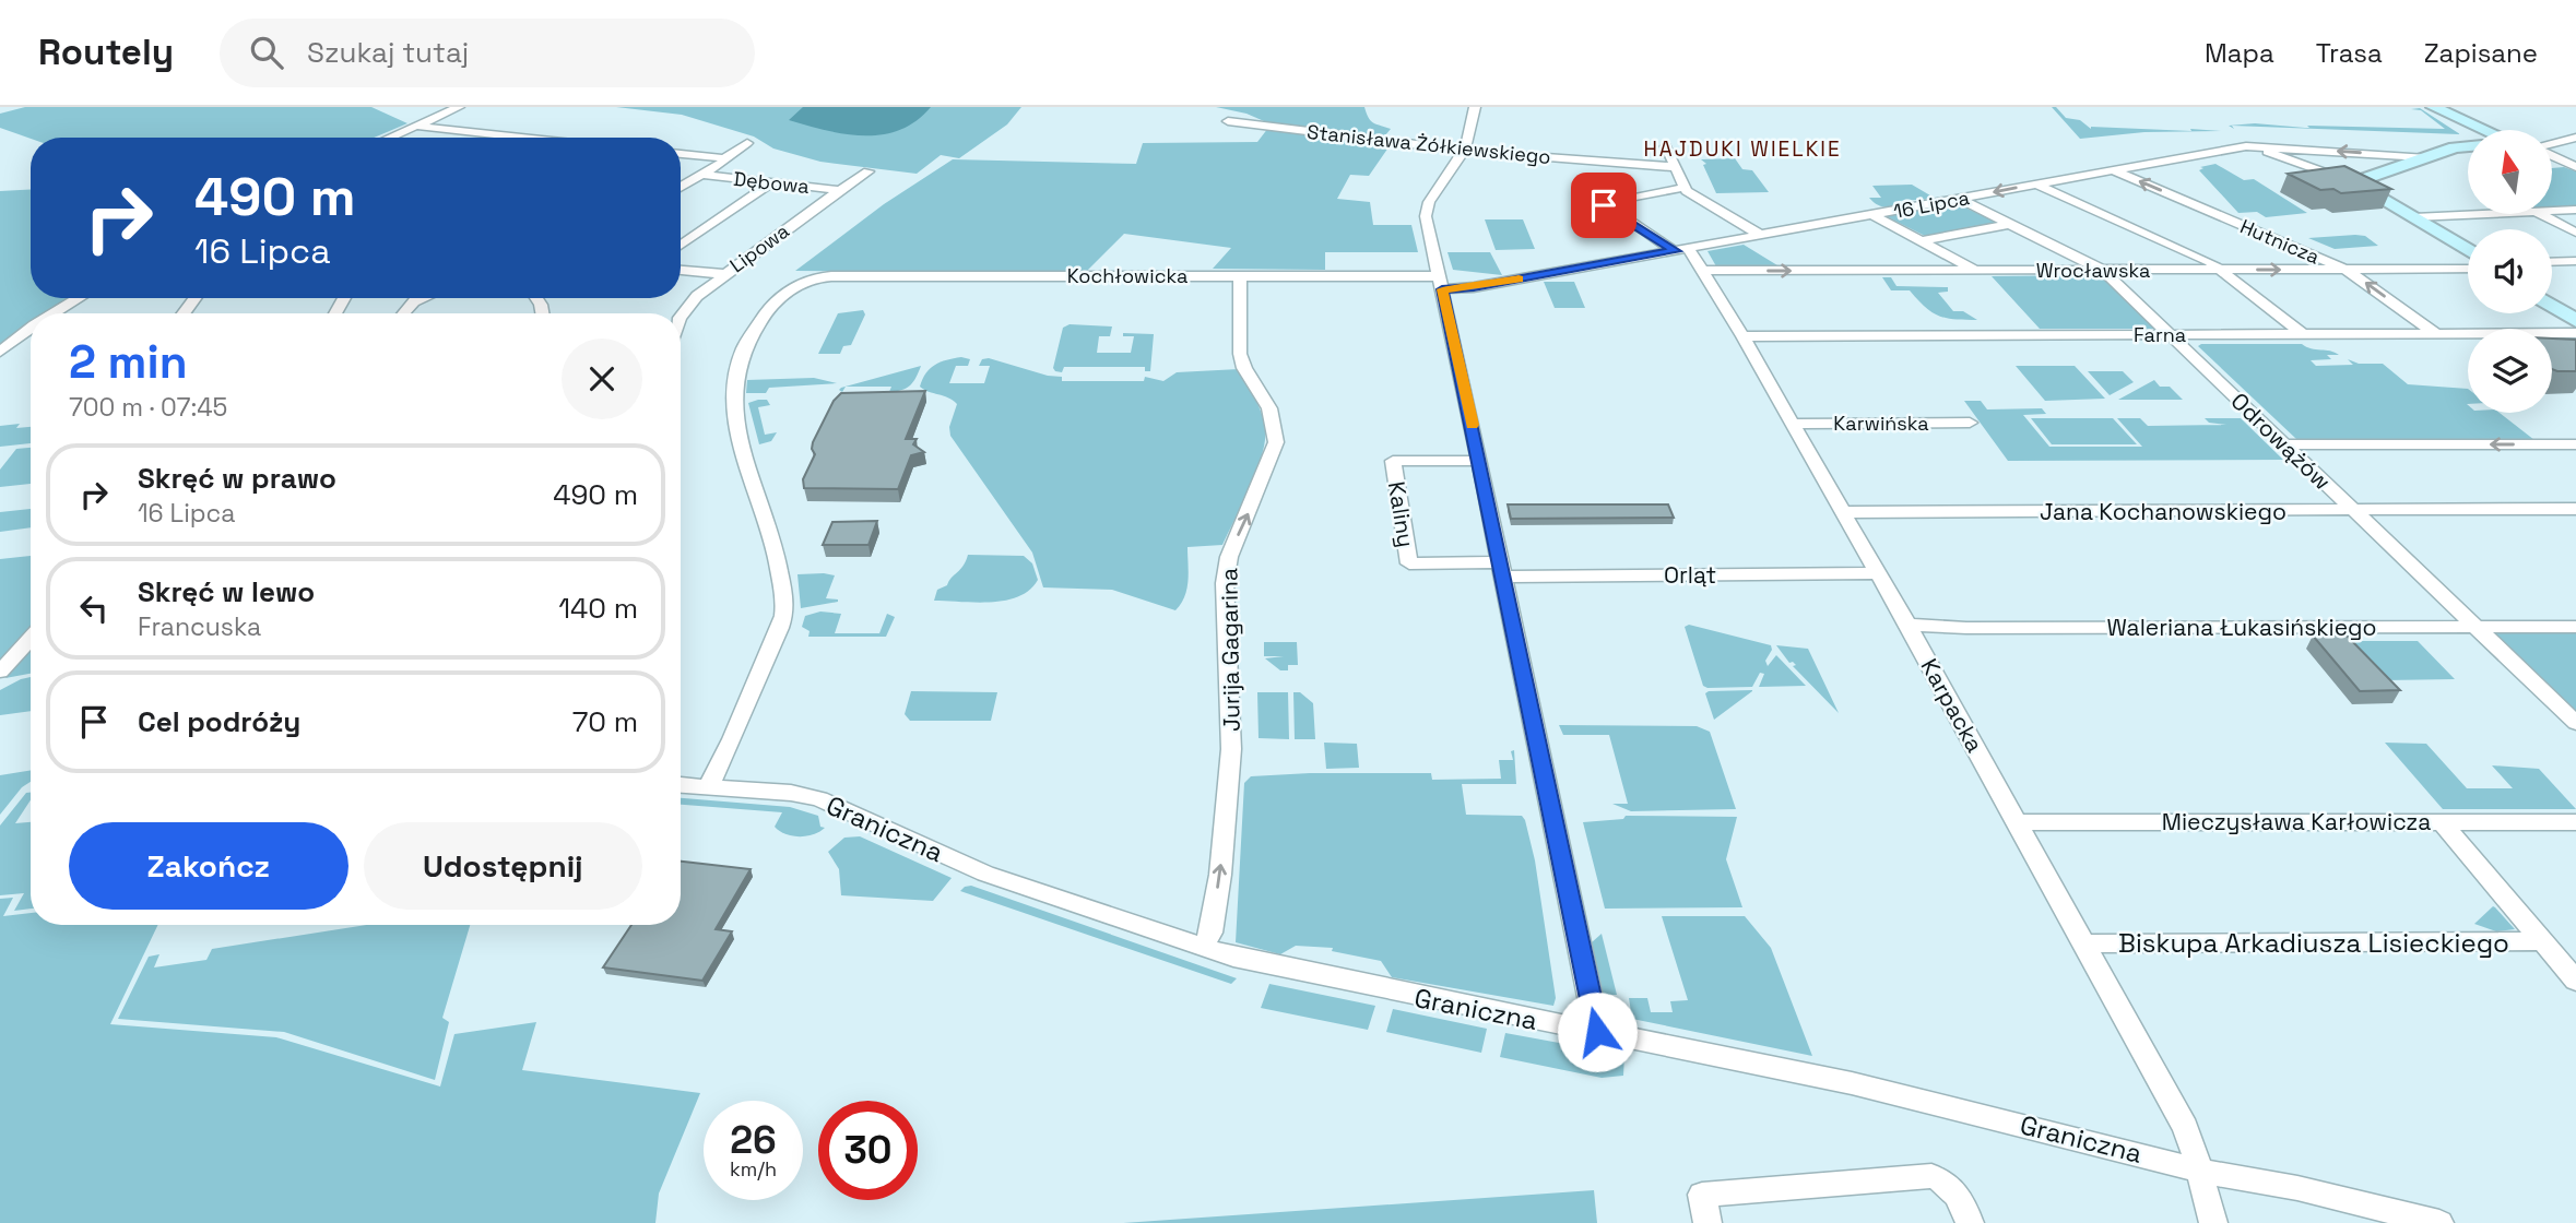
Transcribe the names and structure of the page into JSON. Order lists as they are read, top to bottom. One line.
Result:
{"streets":{"street":["Stanisława Żółkiewskiego","Dębowa","16 Lipca","Hutnicza","Lipowa","Wrocławska","Kochłowicka","Farna","Karwińska","Odrowążów","Jana Kochanowskiego","Kaliny","Orląt","Waleriana Łukasińskiego","Jurija Gagarina","Karpacka","Mieczysława Karłowicza","Graniczna","Biskupa Arkadiusza Lisieckiego"]},"crossings":[["Dębowa","Lipowa"],["16 Lipca","Hutnicza"],["16 Lipca","Kochłowicka"],["16 Lipca","Odrowążów"],["16 Lipca","Karpacka"],["Hutnicza","Wrocławska"],["Hutnicza","Farna"],["Wrocławska","Odrowążów"],["Wrocławska","Karpacka"],["Kochłowicka","Jurija Gagarina"],["Kochłowicka","Graniczna"],["Farna","Odrowążów"],["Farna","Karpacka"],["Karwińska","Karpacka"],["Odrowążów","Jana Kochanowskiego"],["Odrowążów","Waleriana Łukasińskiego"],["Jana Kochanowskiego","Karpacka"],["Kaliny","Orląt"],["Orląt","Karpacka"],["Waleriana Łukasińskiego","Karpacka"],["Jurija Gagarina","Graniczna"],["Karpacka","Mieczysława Karłowicza"],["Karpacka","Graniczna"],["Karpacka","Biskupa Arkadiusza Lisieckiego"]],"one_way":["Jurija Gagarina"],"districts":["HAJDUKI WIELKIE"],"north":"top","page":{"header":"Routely","search":"Szukaj tutaj","nav":["Mapa","Trasa","Zapisane"],"turn":["490 m","16 Lipca"],"heading":["2 min","700 m · 07:45"],"list":[{"name":"Skręć w prawo","note":"16 Lipca","value":"490 m"},{"name":"Skręć w lewo","note":"Francuska","value":"140 m"},{"name":"Cel podróży","value":"70 m"}],"buttons":["Zakończ","Udostępnij"],"speed":"26 km/h","limit":"30"}}
